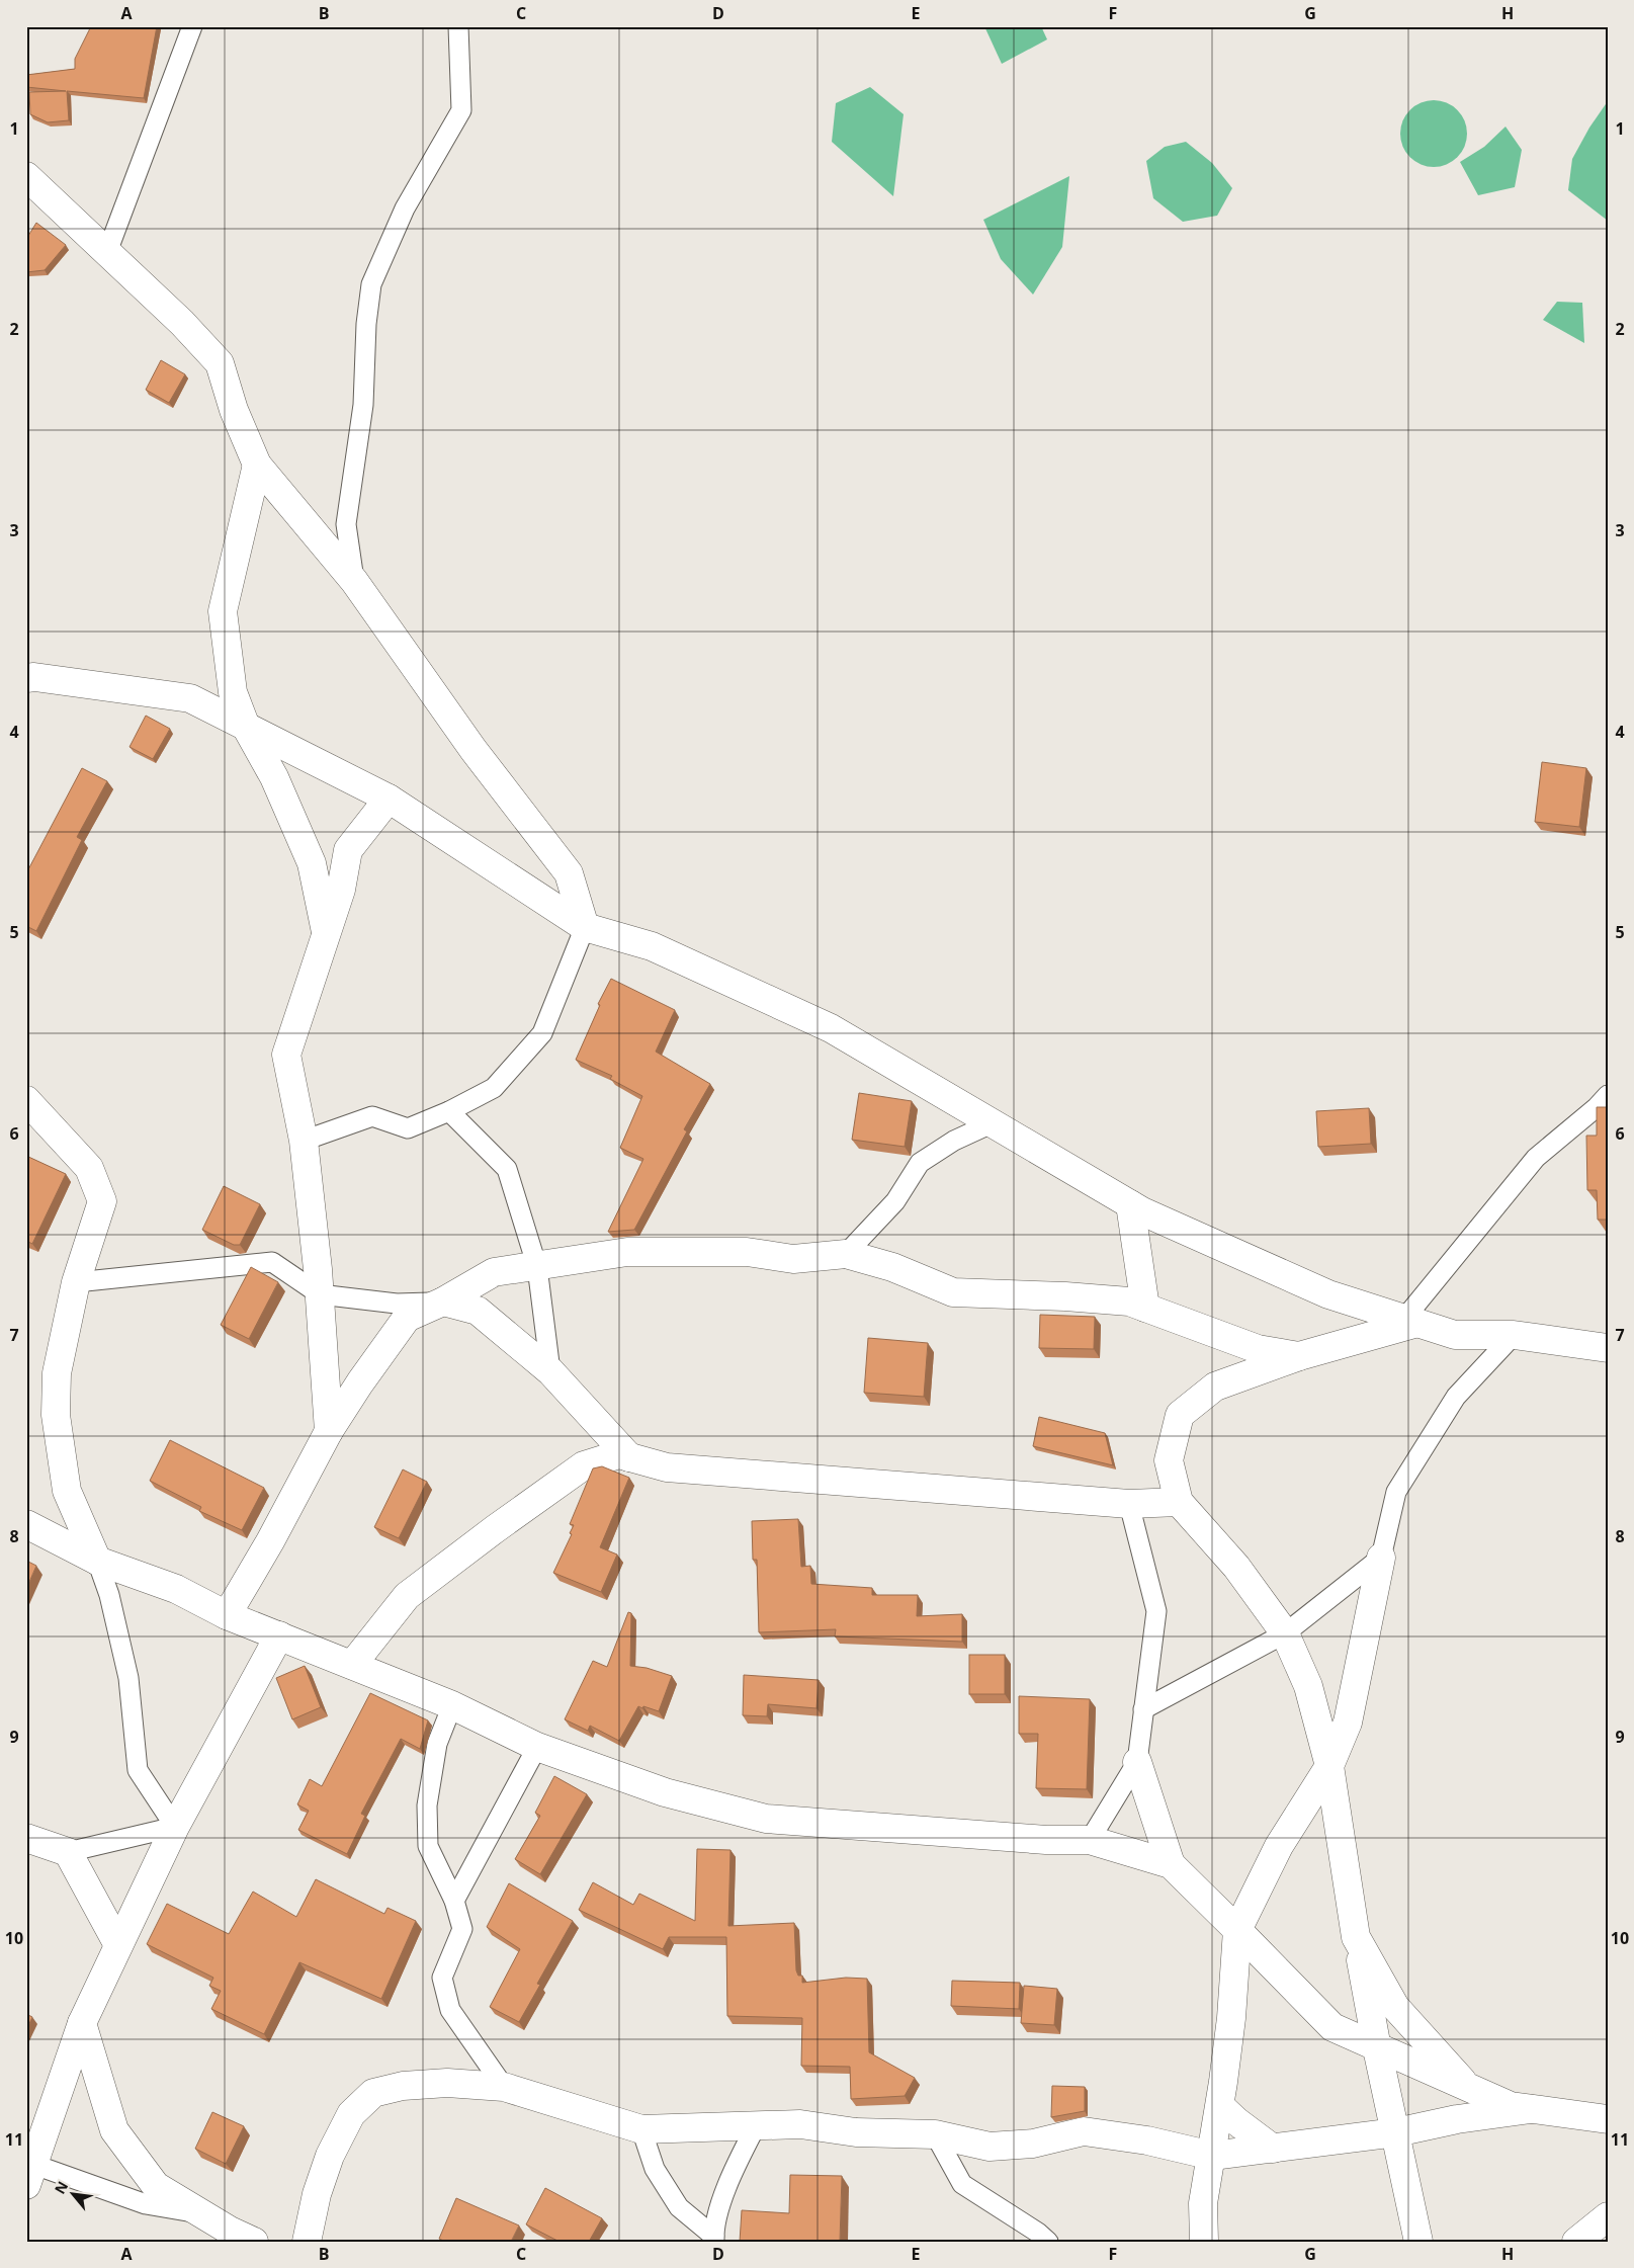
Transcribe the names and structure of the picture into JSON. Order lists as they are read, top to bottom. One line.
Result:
{"north":"top left","grid":{"columns":["A","B","C","D","E","F","G","H"],"rows":["1","2","3","4","5","6","7","8","9","10","11"]}}
